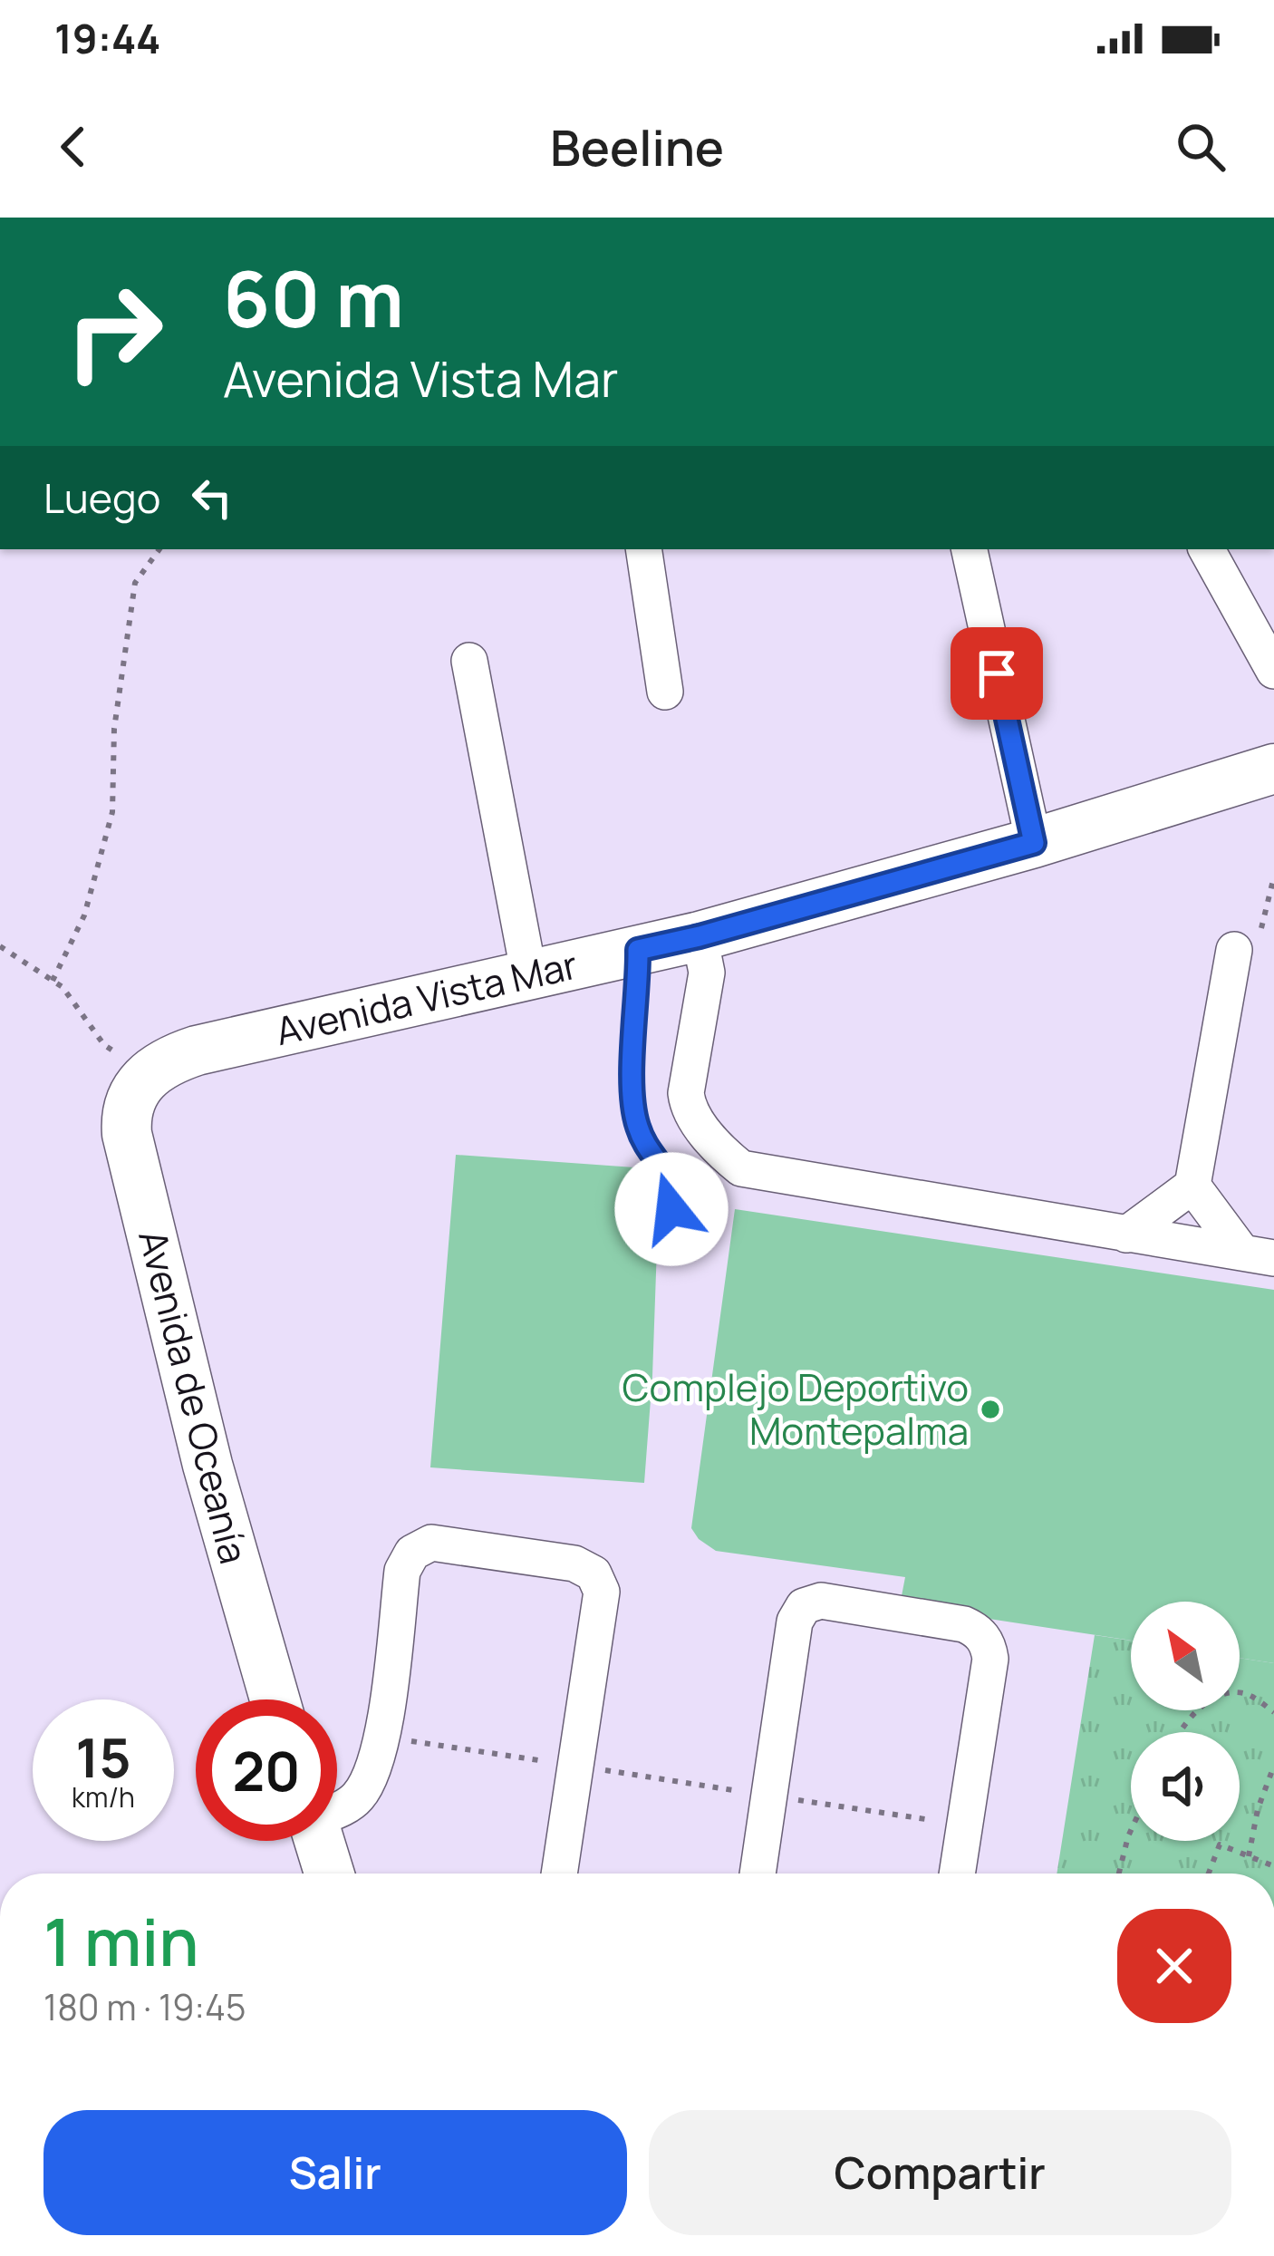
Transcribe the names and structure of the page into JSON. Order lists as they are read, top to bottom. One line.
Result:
{"streets":{"street":["Avenida Vista Mar","Avenida de Oceanía"]},"crossings":[["Avenida Vista Mar","Avenida de Oceanía"]],"places":["Complejo Deportivo Montepalma"],"north":"top left","page":{"status":"19:44","header":"Beeline","turn":["60 m","Avenida Vista Mar"],"then":"Luego","speed":"15 km/h","limit":"20","heading":["1 min","180 m · 19:45"],"buttons":["Salir","Compartir"]}}
